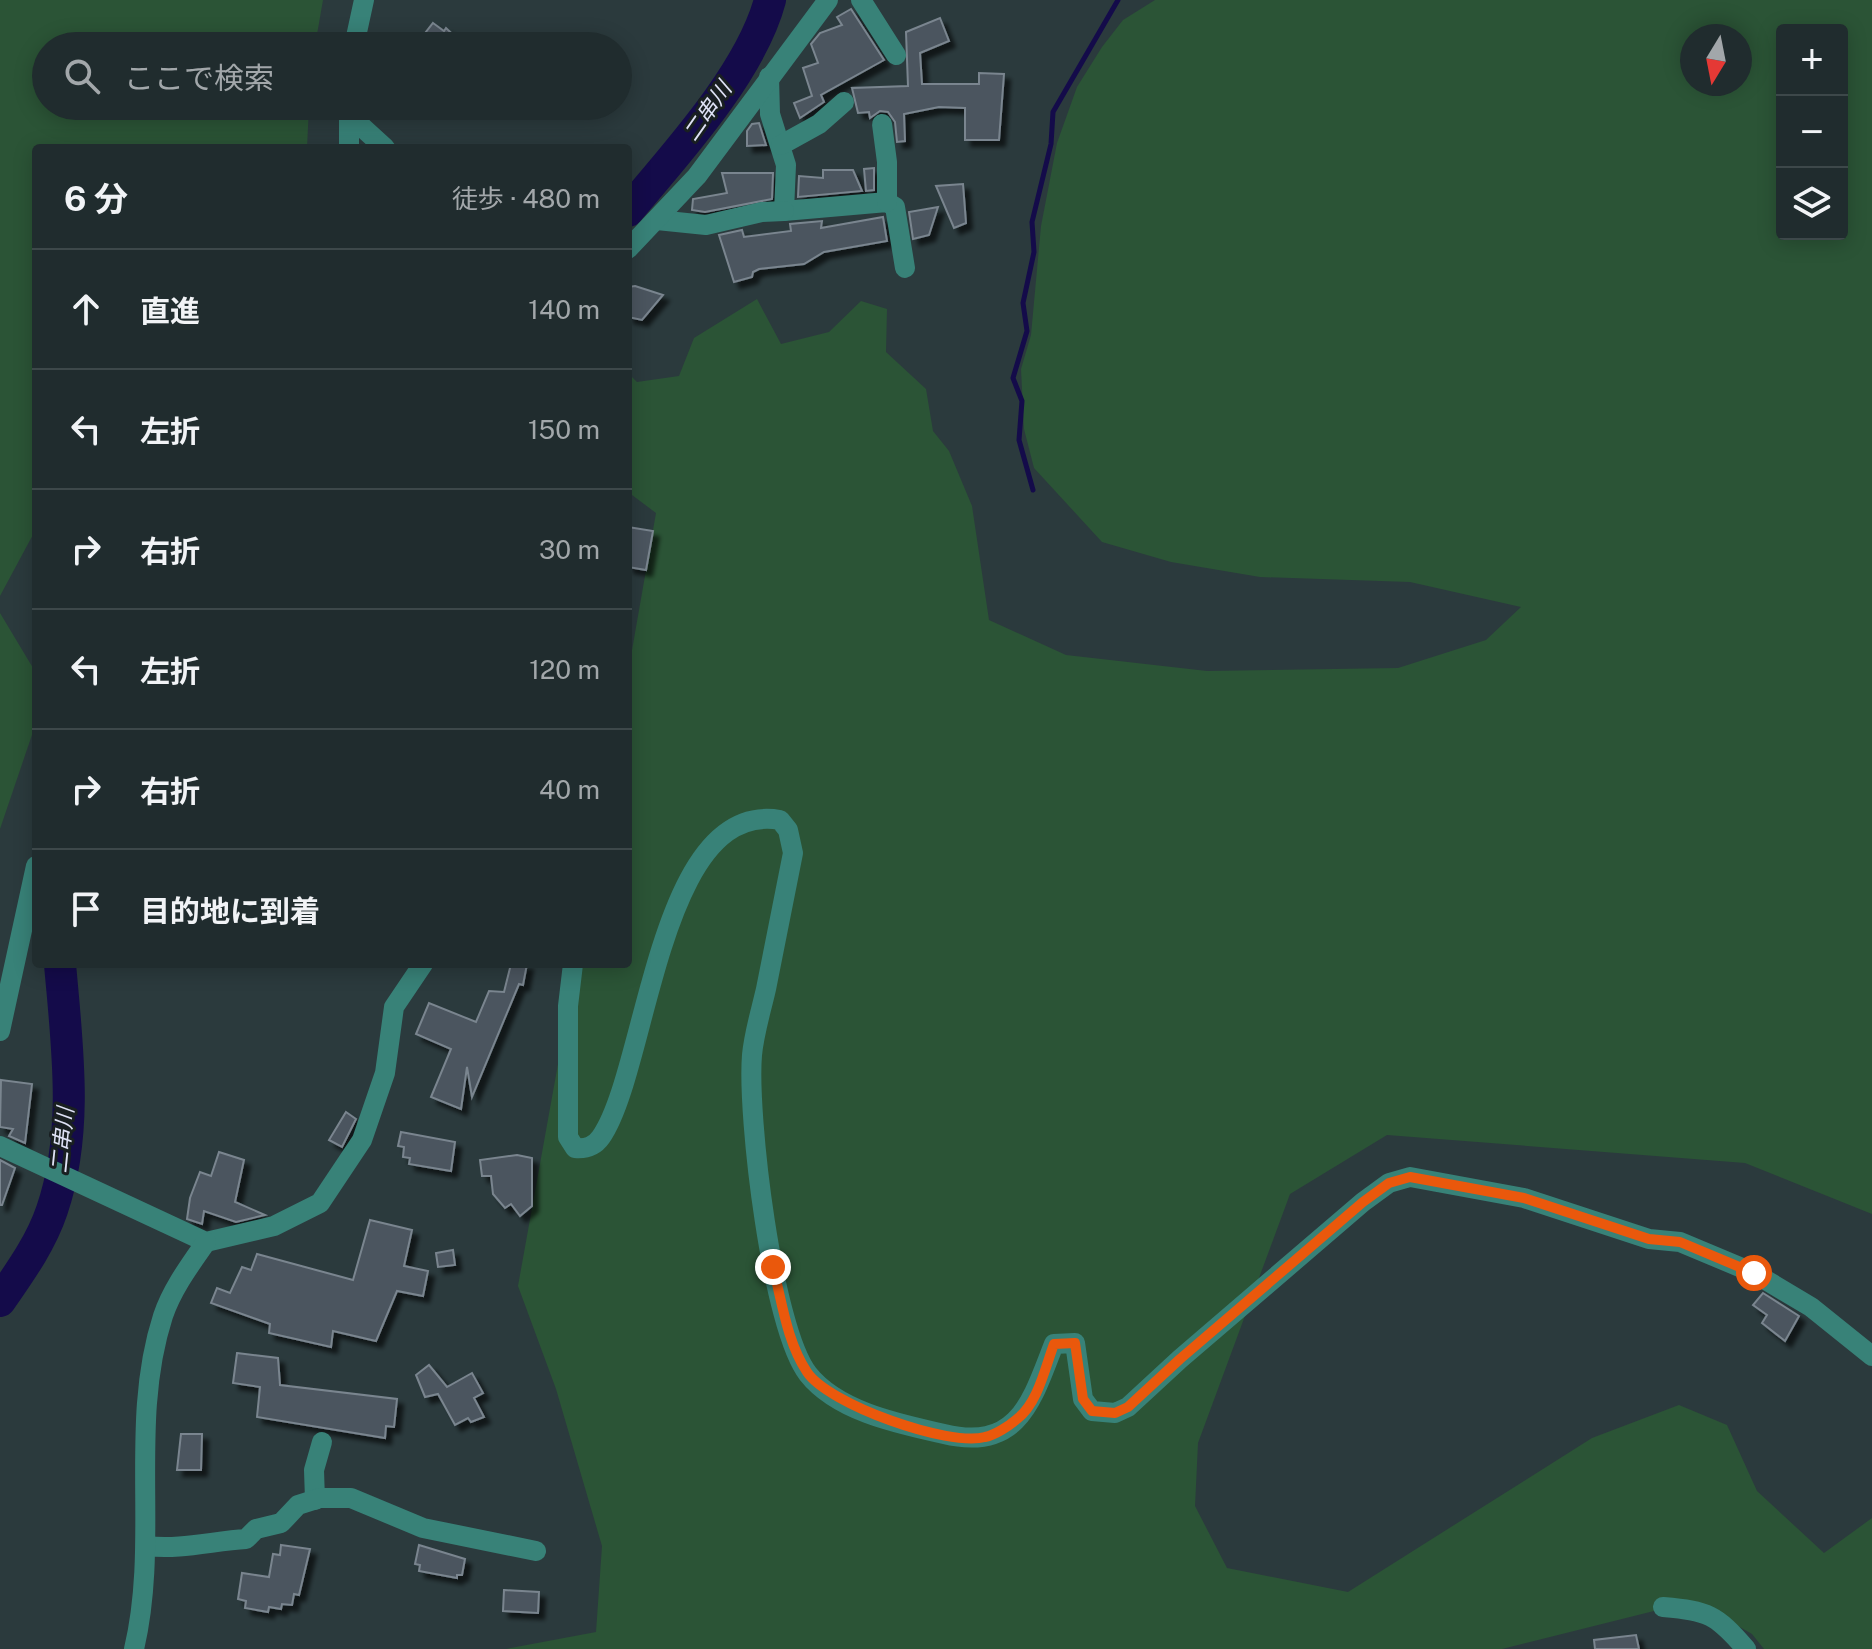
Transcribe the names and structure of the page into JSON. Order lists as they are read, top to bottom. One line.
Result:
{"water":["二串川"],"north":"bottom","page":{"map_buttons":["+","−"],"search":"ここで検索","heading":["6 分","徒歩 · 480 m"],"list":[["直進","140 m"],["左折","150 m"],["右折","30 m"],["左折","120 m"],["右折","40 m"],"目的地に到着"]}}
